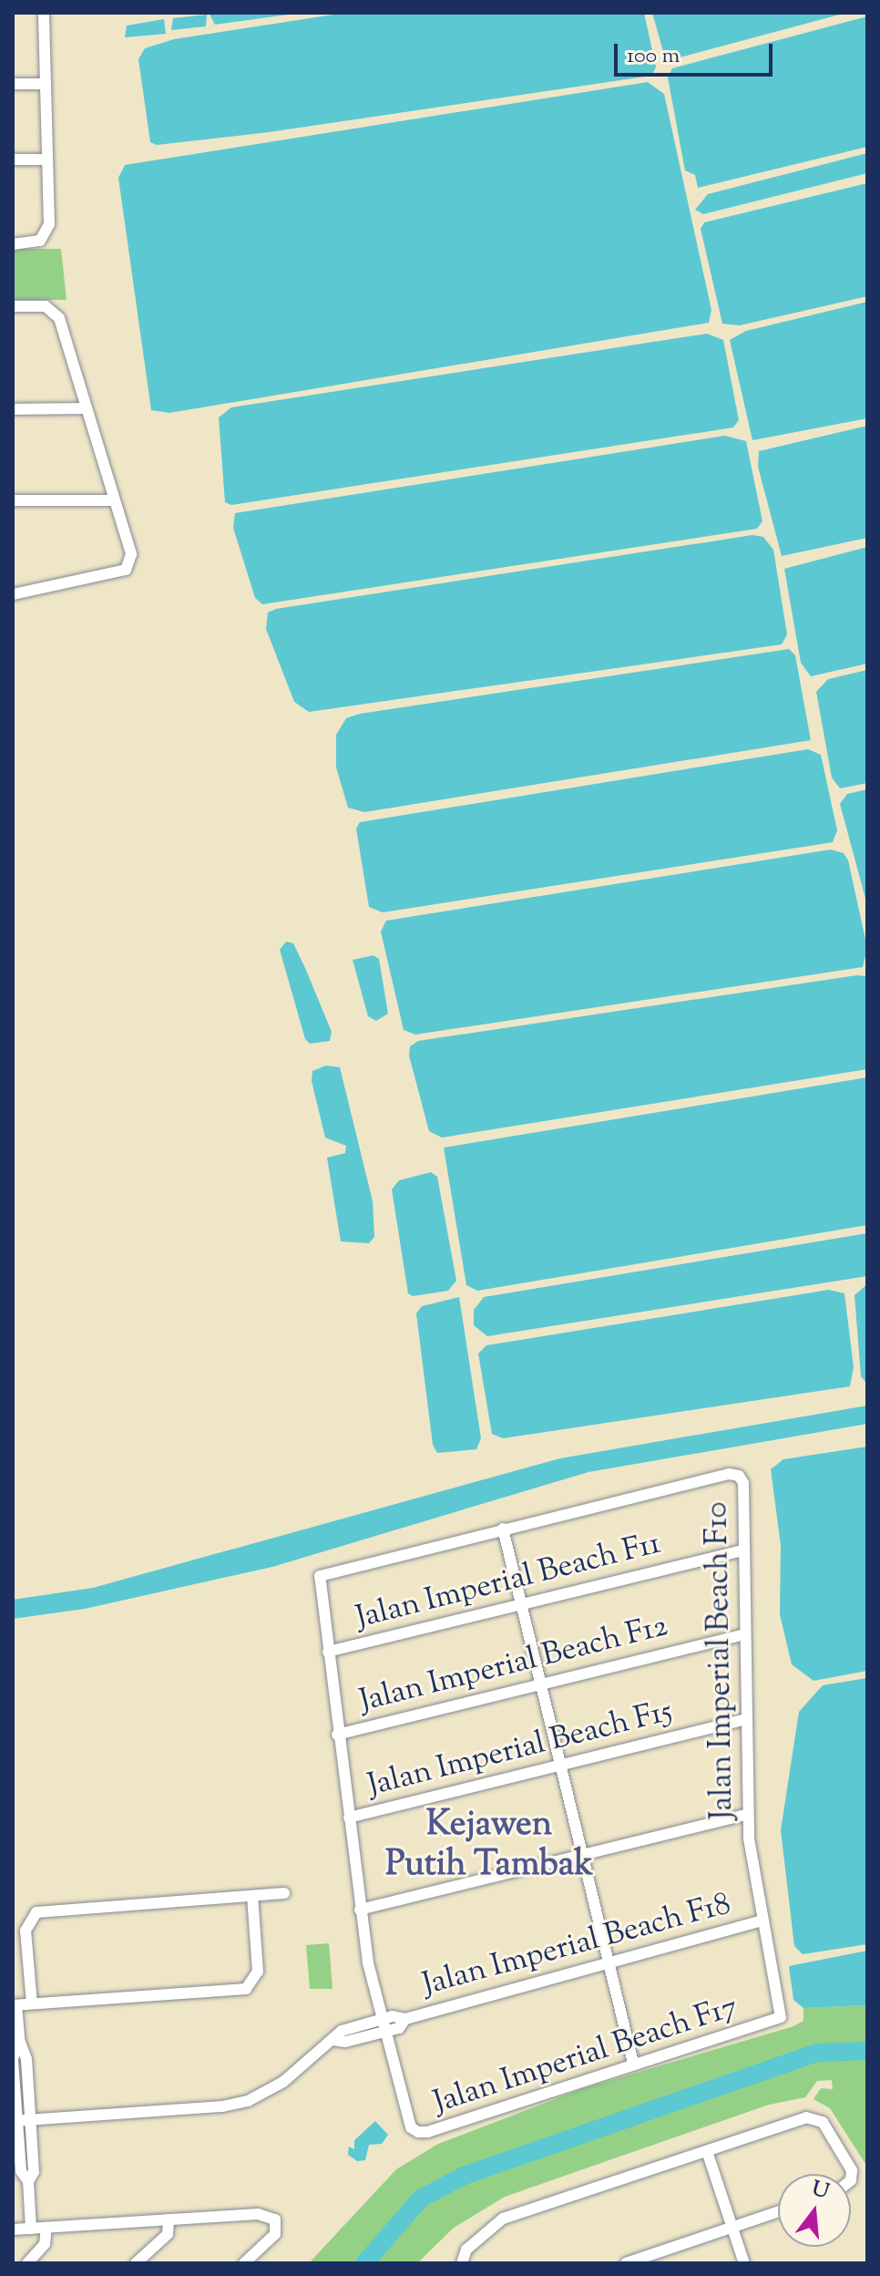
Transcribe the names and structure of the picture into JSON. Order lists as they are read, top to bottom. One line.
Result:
{"streets":{"street":["Jalan Imperial Beach F11","Jalan Imperial Beach F10","Jalan Imperial Beach F12","Jalan Imperial Beach F15","Jalan Imperial Beach F18","Jalan Imperial Beach F17"]},"crossings":[["Jalan Imperial Beach F11","Jalan Imperial Beach F10"],["Jalan Imperial Beach F10","Jalan Imperial Beach F12"],["Jalan Imperial Beach F10","Jalan Imperial Beach F15"],["Jalan Imperial Beach F10","Jalan Imperial Beach F18"],["Jalan Imperial Beach F10","Jalan Imperial Beach F17"]],"districts":["Kejawen Putih Tambak"],"scale_bar":"100 m","north":"top"}
